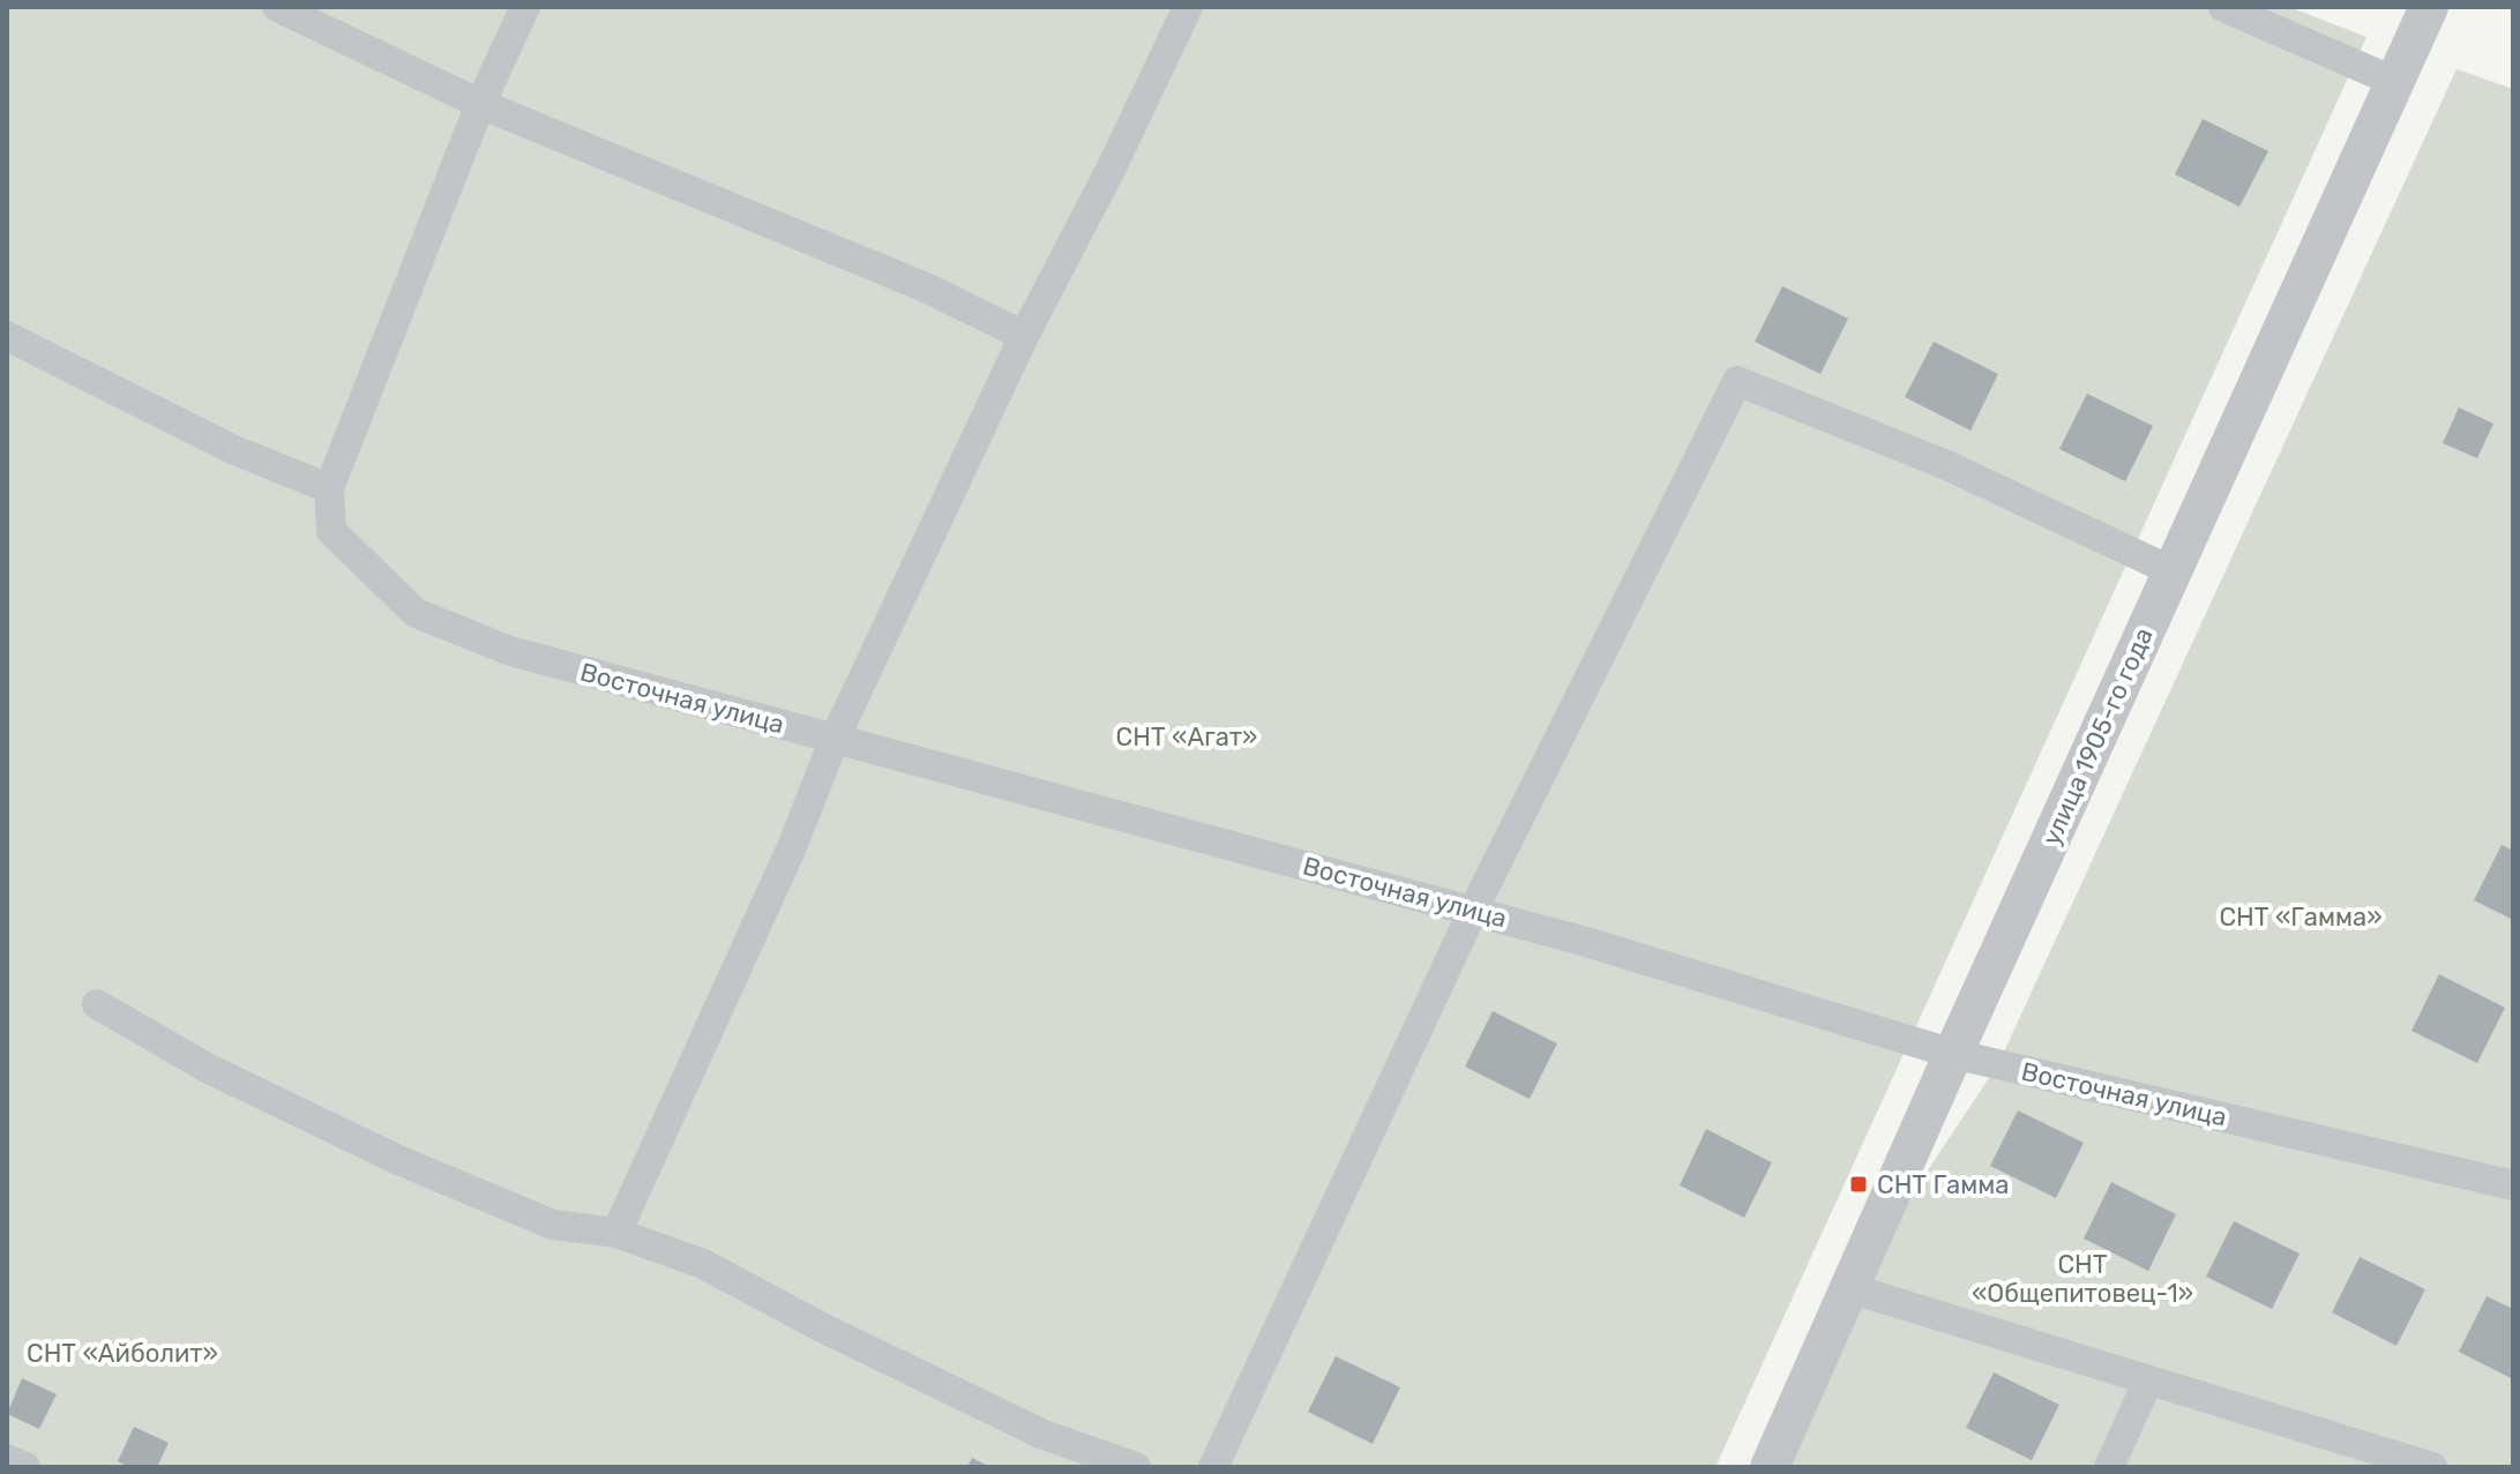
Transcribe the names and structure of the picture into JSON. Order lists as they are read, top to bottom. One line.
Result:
{"streets":{"street":["Восточная улица","улица 1905-го года"]},"crossings":[["Восточная улица","улица 1905-го года"]],"parks":["СНТ «Агат»","СНТ «Гамма»","СНТ «Общепитовец-1»","СНТ «Айболит»"],"places":{"transit":["СНТ Гамма"]}}
